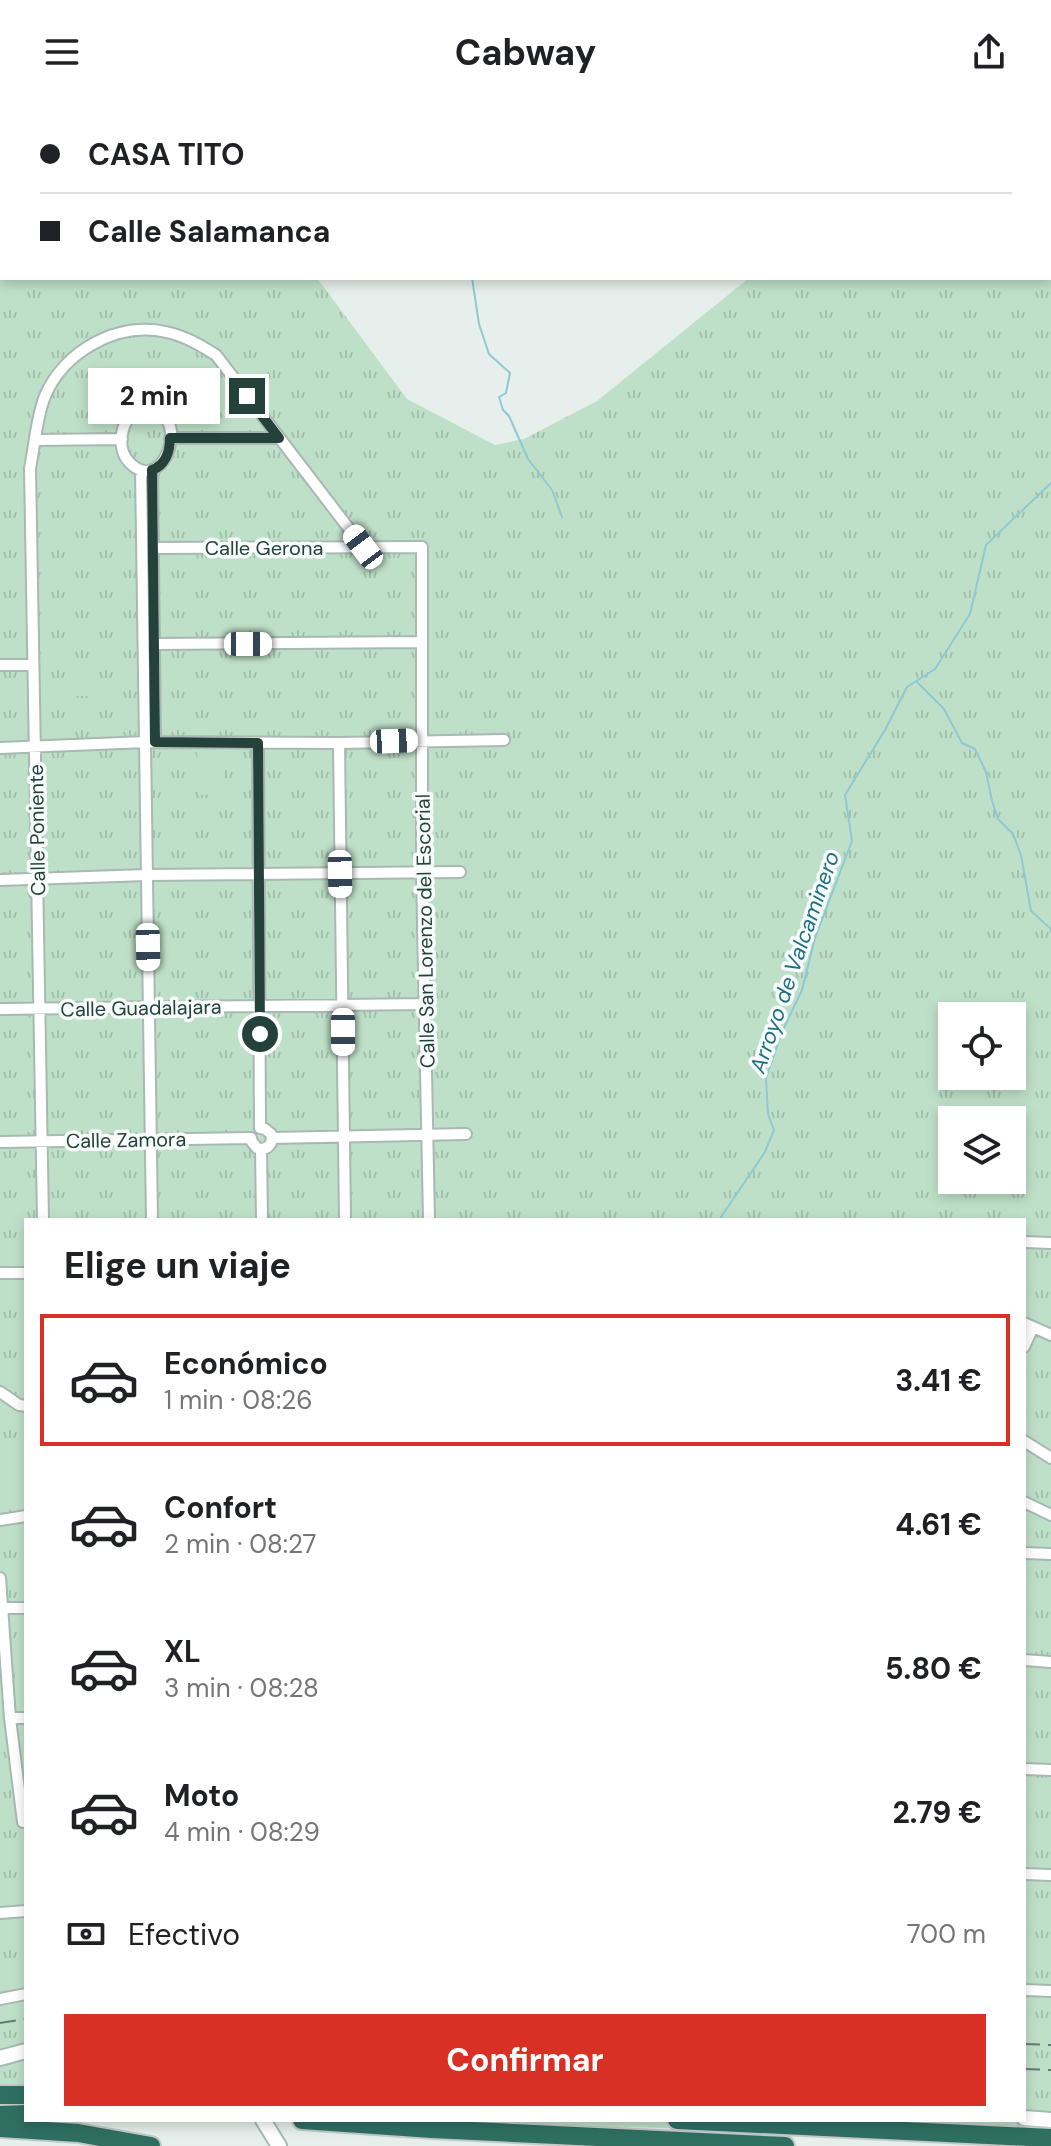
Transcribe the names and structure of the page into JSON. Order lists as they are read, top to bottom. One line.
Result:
{"streets":{"street":["Calle Gerona","Calle Poniente","Calle San Lorenzo del Escorial","Calle Guadalajara","Calle Zamora"]},"crossings":[["Calle Gerona","Calle Poniente"],["Calle Gerona","Calle San Lorenzo del Escorial"],["Calle Poniente","Calle Guadalajara"],["Calle Poniente","Calle Zamora"],["Calle San Lorenzo del Escorial","Calle Guadalajara"]],"water":["Arroyo de Valcaminero"],"page":{"header":"Cabway","banner":["CASA TITO","Calle Salamanca"],"bubble":"2 min","heading":"Elige un viaje","list":[{"name":"Económico","note":"1 min · 08:26","value":"3.41 €"},{"name":"Confort","note":"2 min · 08:27","value":"4.61 €"},{"name":"XL","note":"3 min · 08:28","value":"5.80 €"},{"name":"Moto","note":"4 min · 08:29","value":"2.79 €"}],"pay":["Efectivo","700 m"],"buttons":"Confirmar"}}
